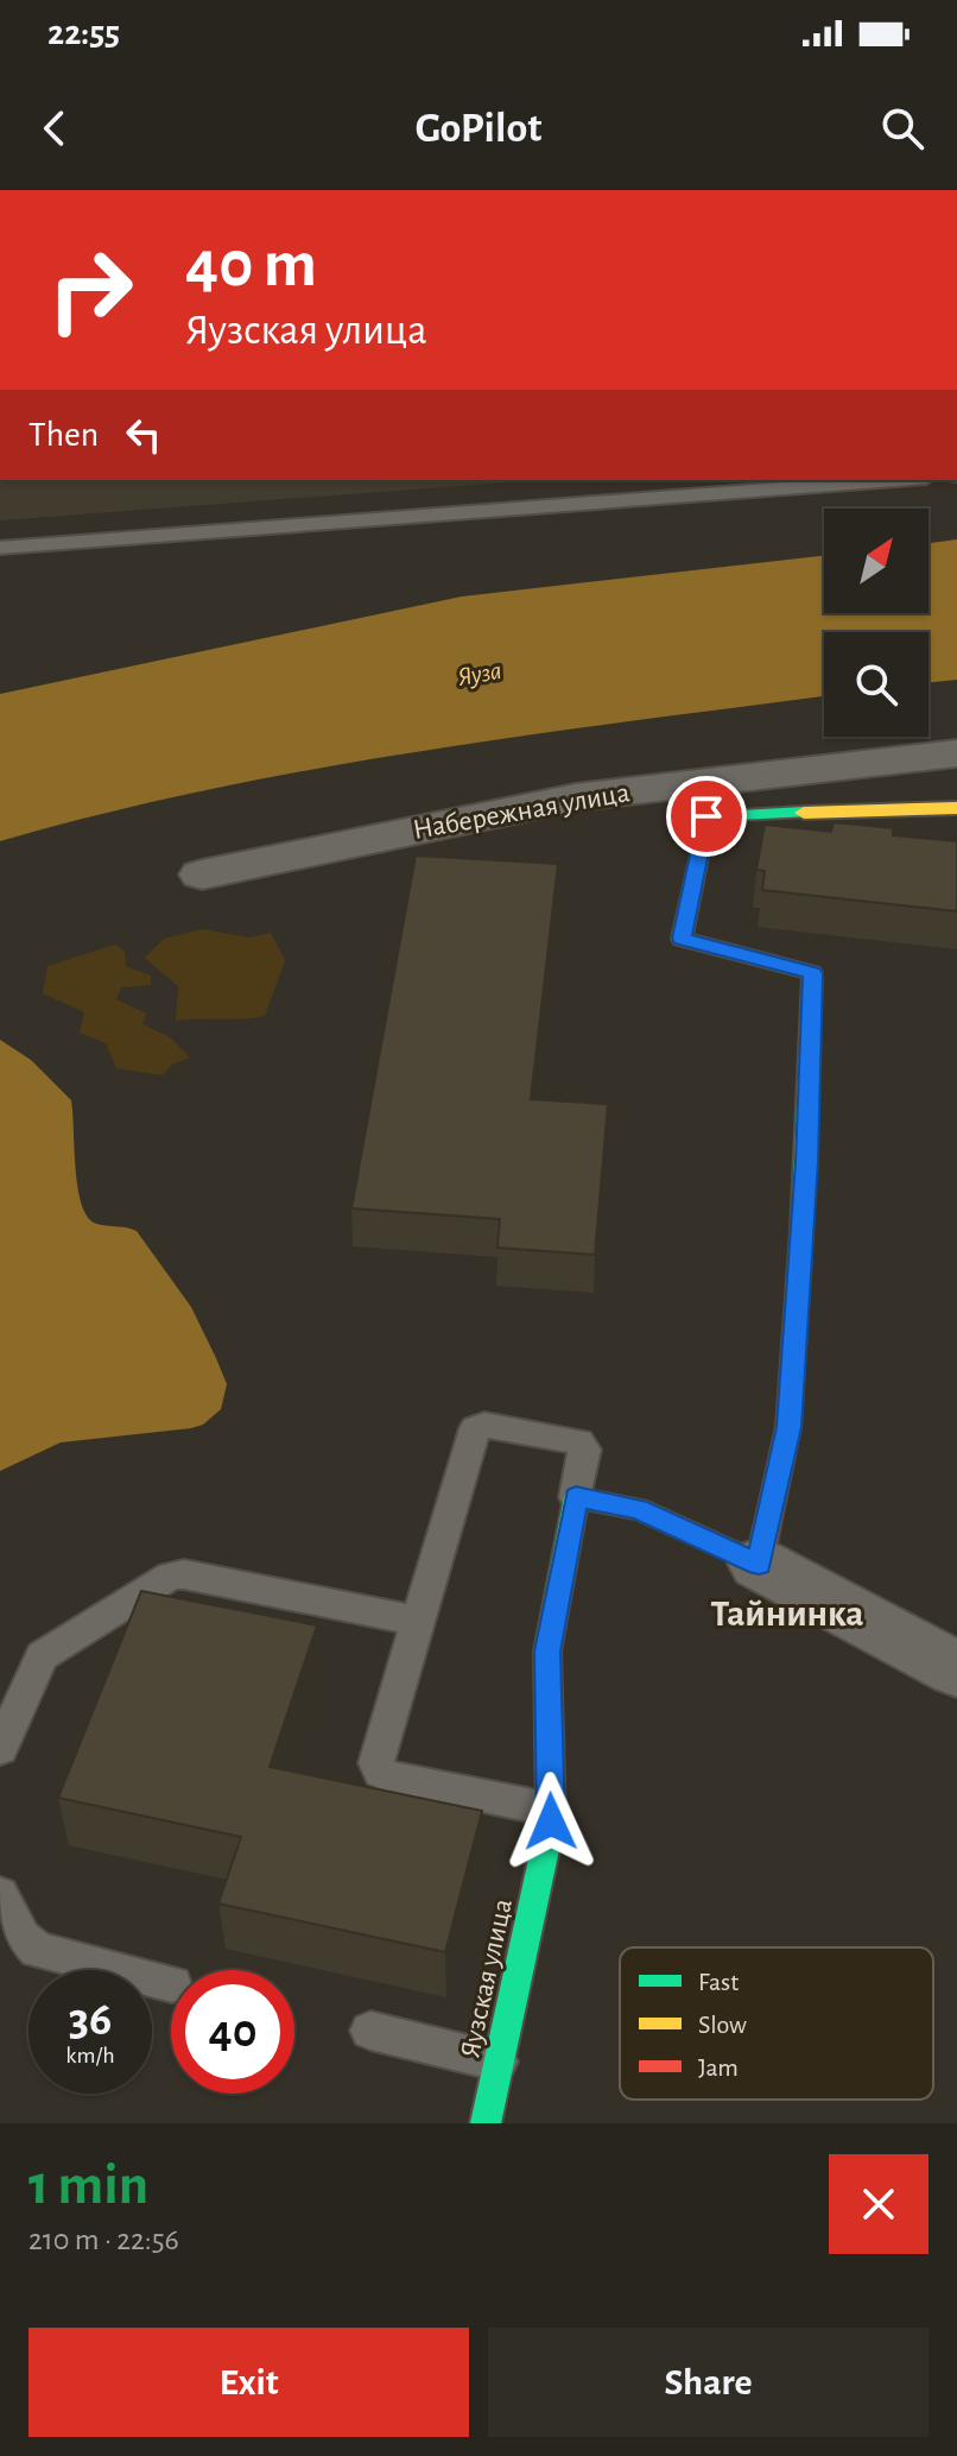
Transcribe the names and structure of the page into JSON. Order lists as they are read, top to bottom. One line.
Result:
{"streets":{"street":["Набережная улица","Яузская улица"]},"districts":["Тайнинка"],"water":["Яуза"],"legend":["Fast","Slow","Jam"],"north":"top right","page":{"status":"22:55","header":"GoPilot","turn":["40 m","Яузская улица"],"then":"Then","speed":"36 km/h","limit":"40","heading":["1 min","210 m · 22:56"],"buttons":["Exit","Share"]}}
